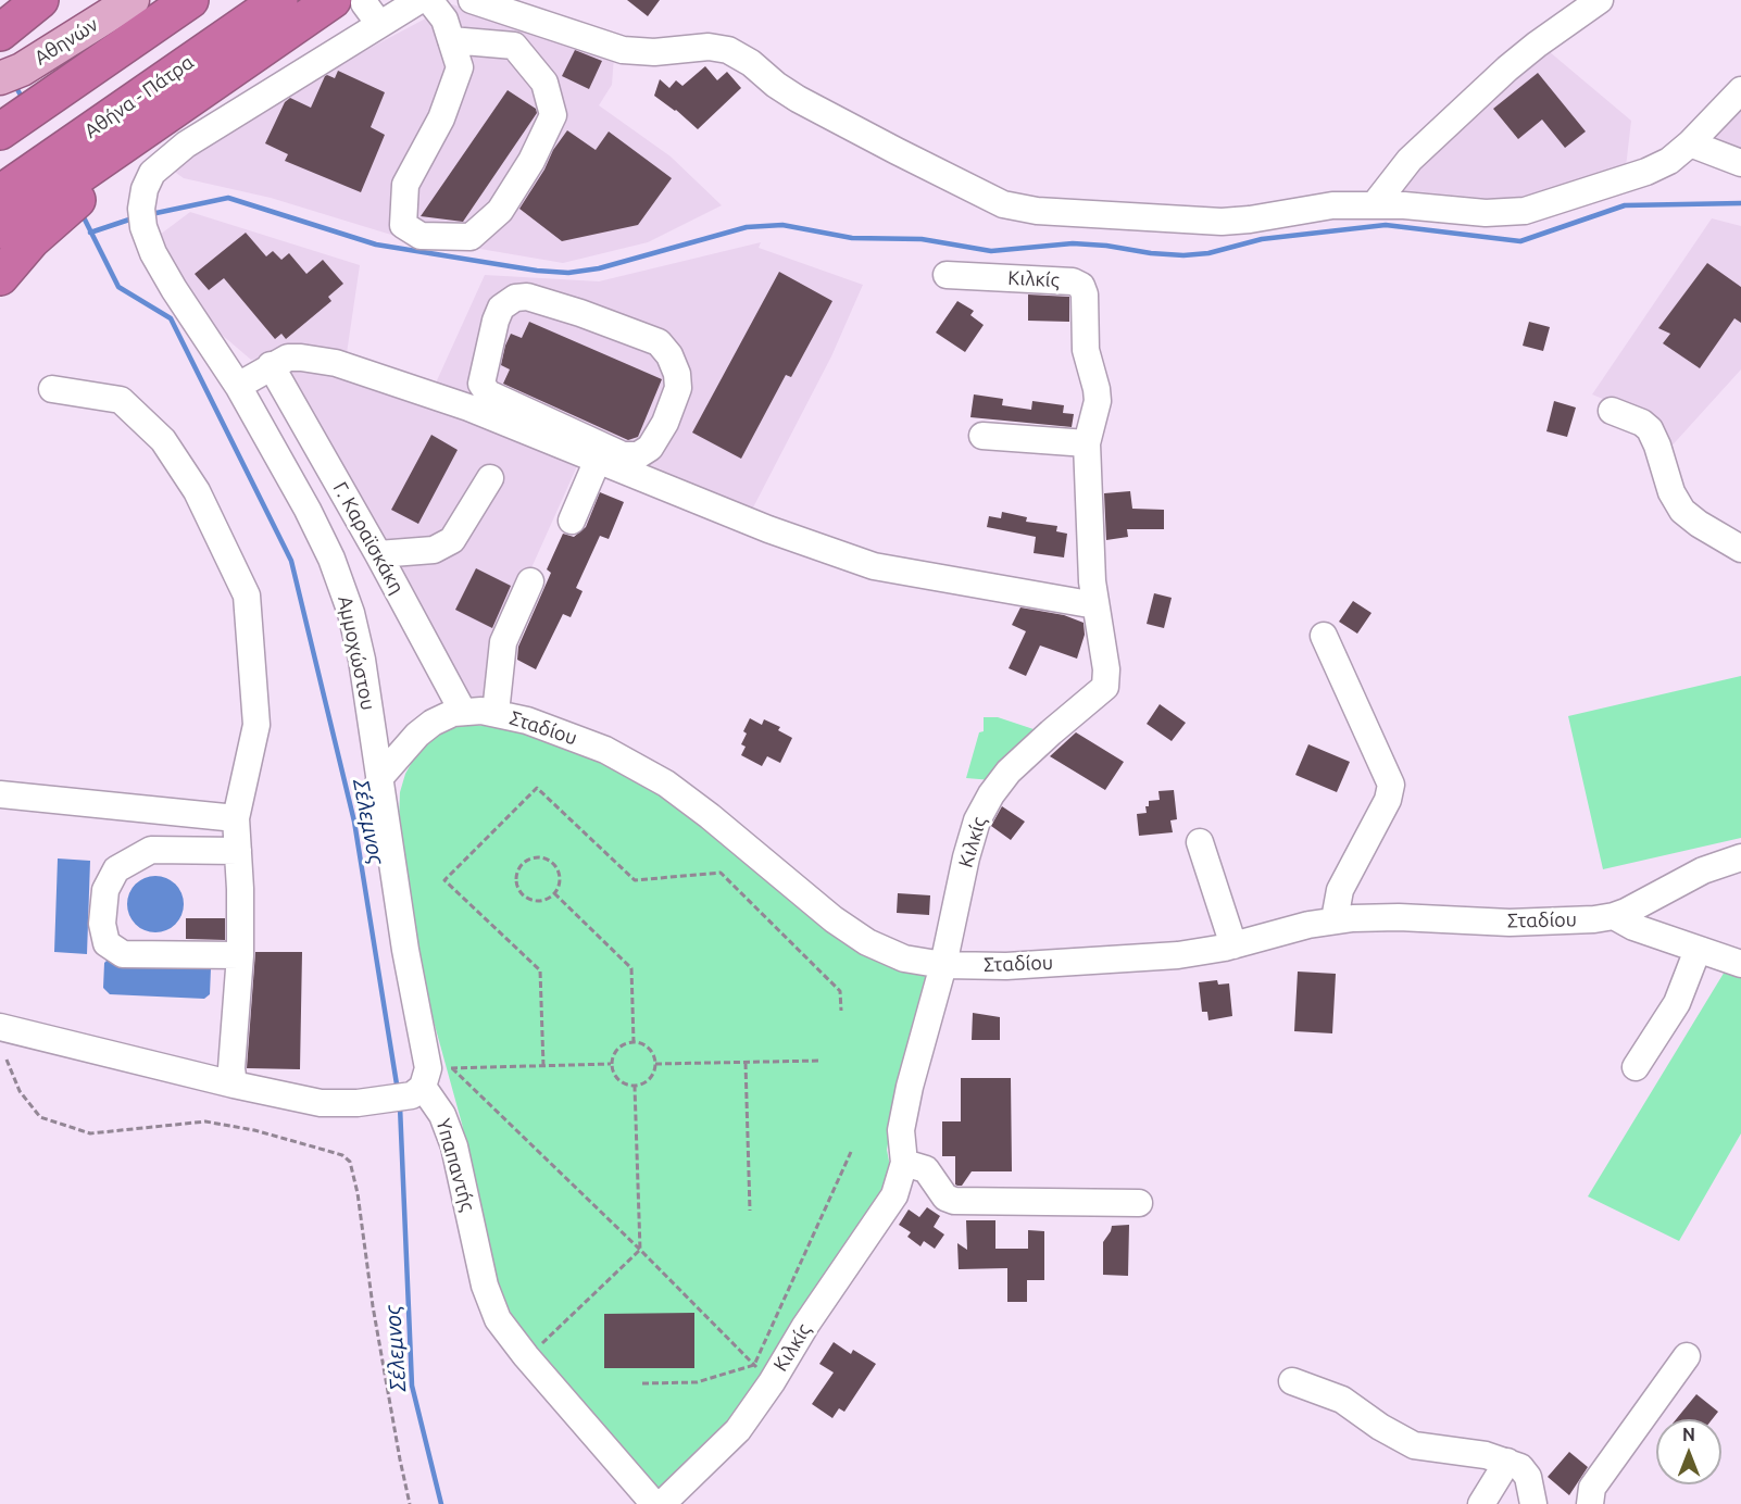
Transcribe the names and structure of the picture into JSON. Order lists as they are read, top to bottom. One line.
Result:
{"streets":{"highway":["Αθήνα - Πάτρα"],"main road":["Αθηνών"],"street":["Κιλκίς","Γ. Καραϊσκάκη","Αμμοχώστου","Σταδίου","Υπαπαντής"]},"crossings":[["Κιλκίς","Σταδίου"],["Γ. Καραϊσκάκη","Σταδίου"],["Αμμοχώστου","Σταδίου"],["Αμμοχώστου","Υπαπαντής"]],"water":["Σέλεμνος"],"north":"top"}
